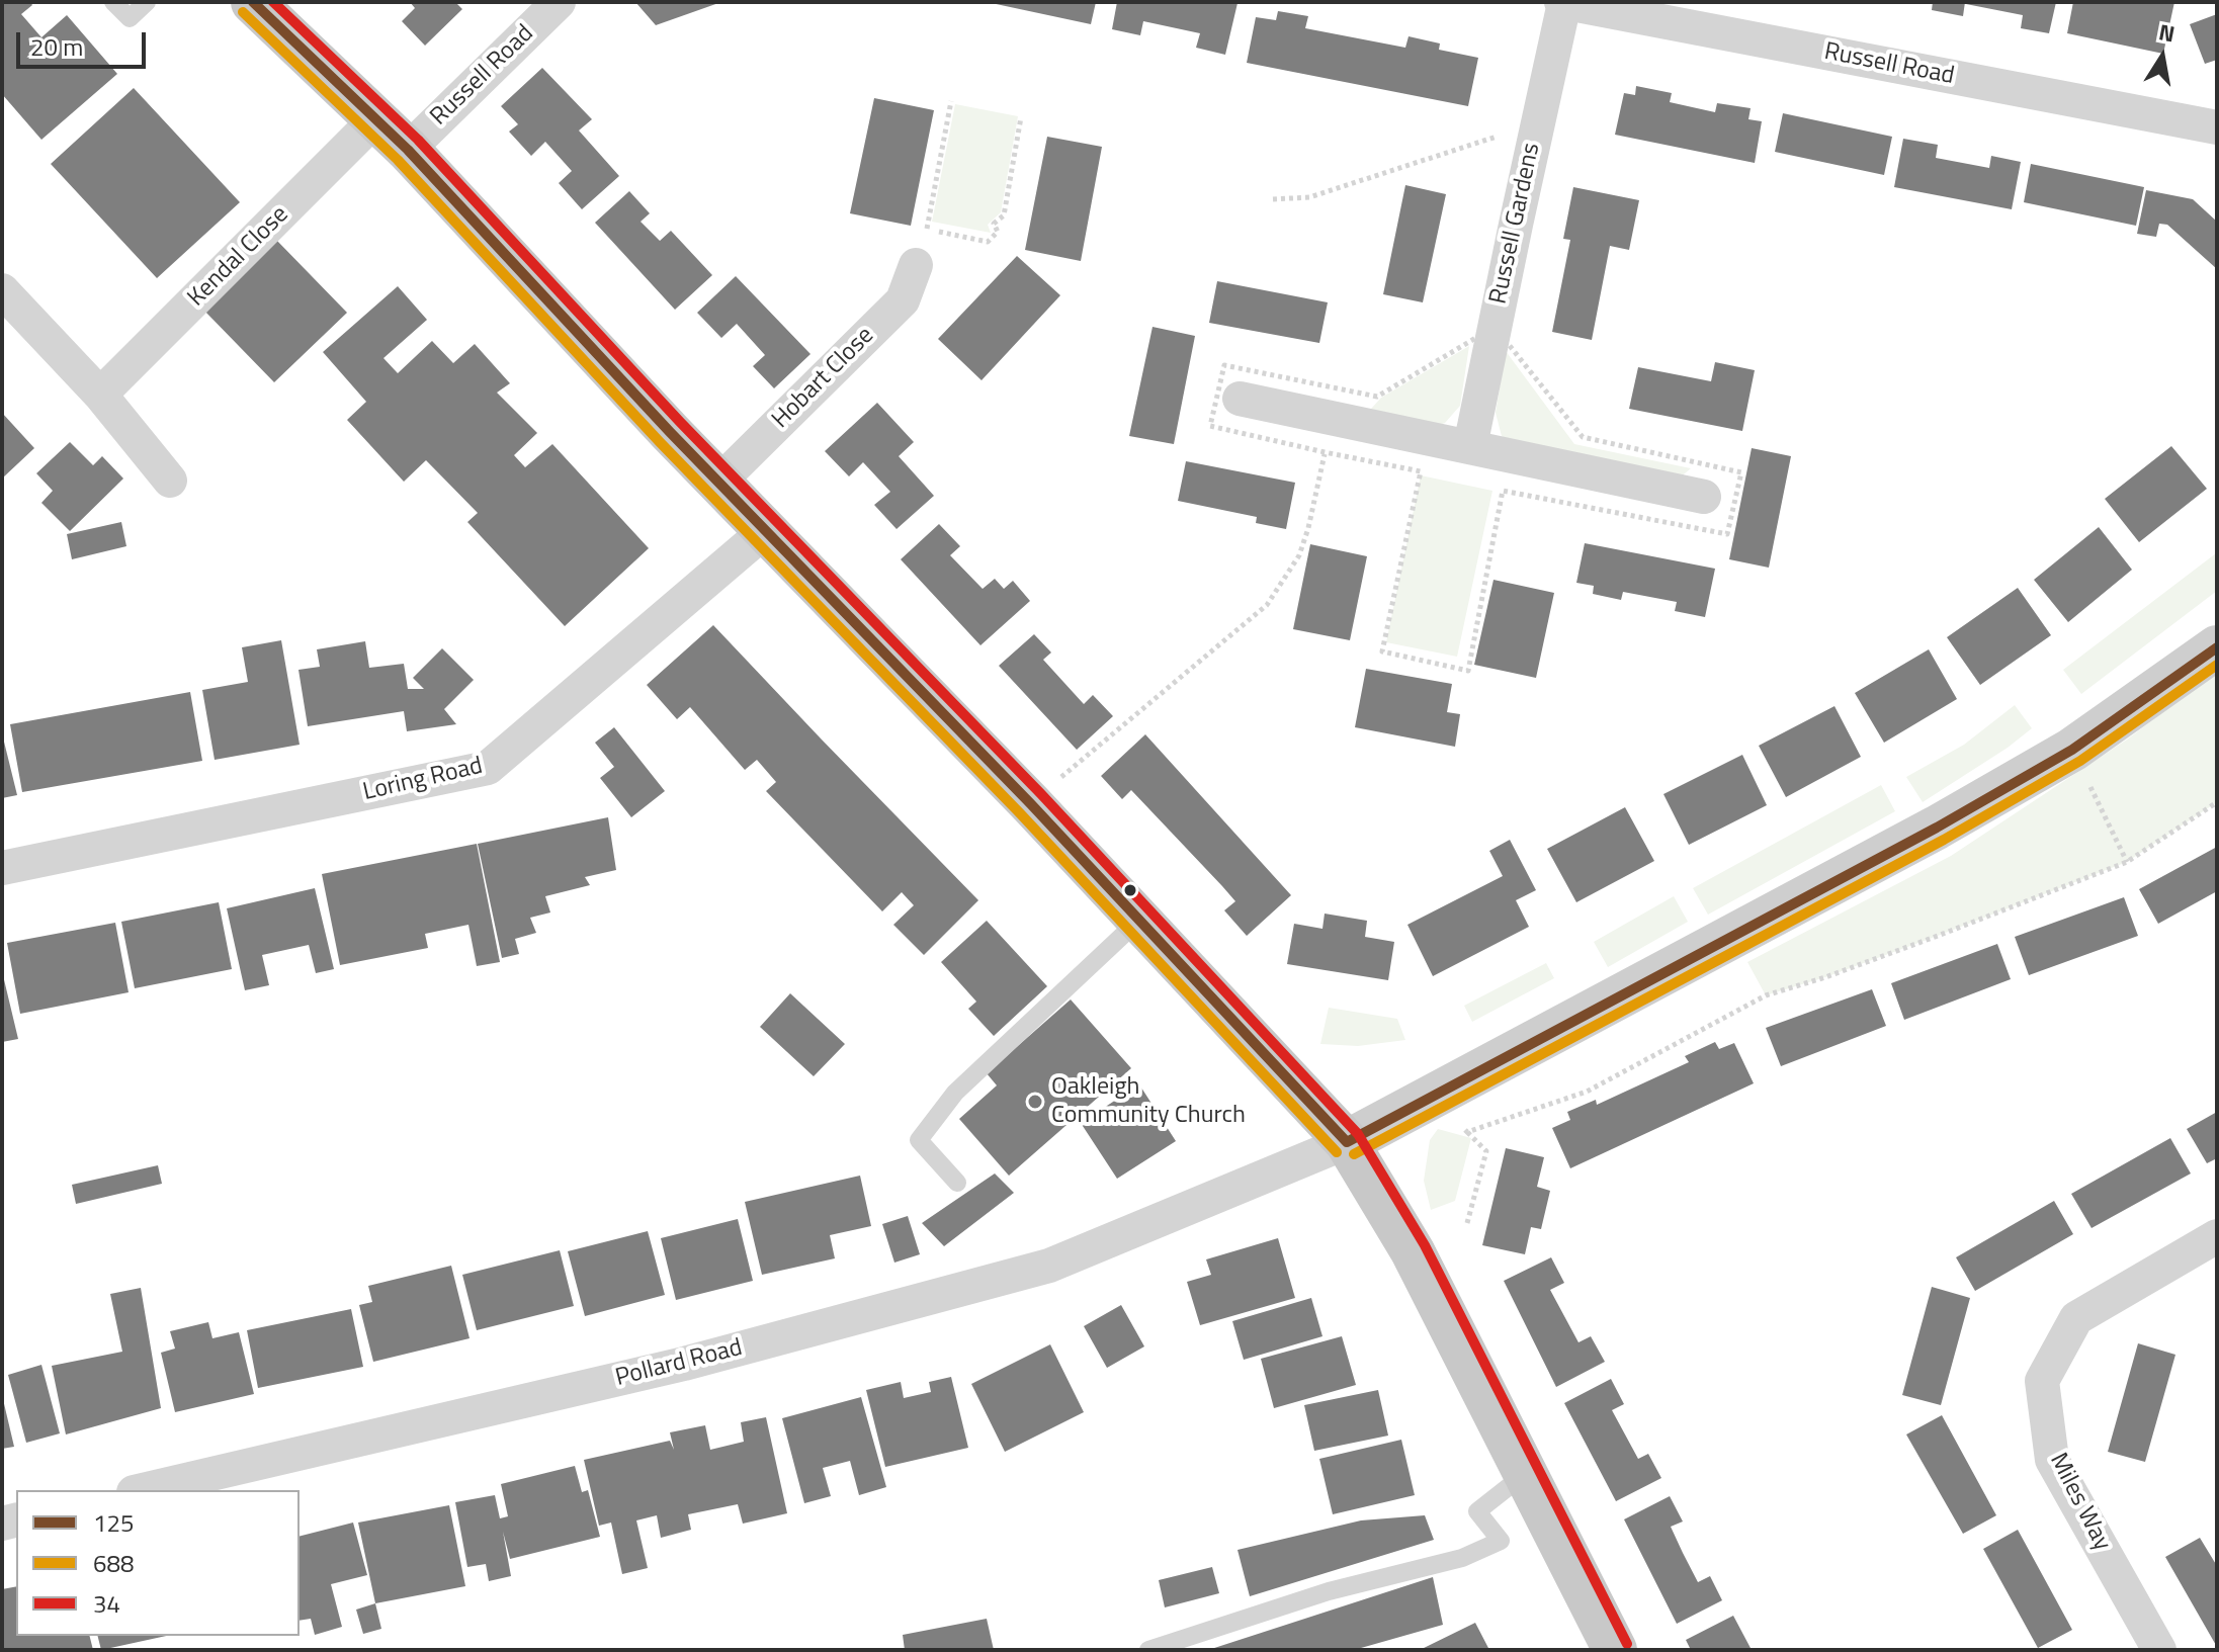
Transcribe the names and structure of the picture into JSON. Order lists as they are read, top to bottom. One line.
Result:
{"streets":{"street":["Russell Road","Russell Gardens","Kendal Close","Hobart Close","Loring Road","Pollard Road","Miles Way"]},"crossings":[["Russell Road","Russell Gardens"]],"places":["Oakleigh Community Church"],"lines":["transit line 125","transit line 34","transit line 688"],"legend":["125","688","34"],"scale_bar":"20 m","north":"top"}
